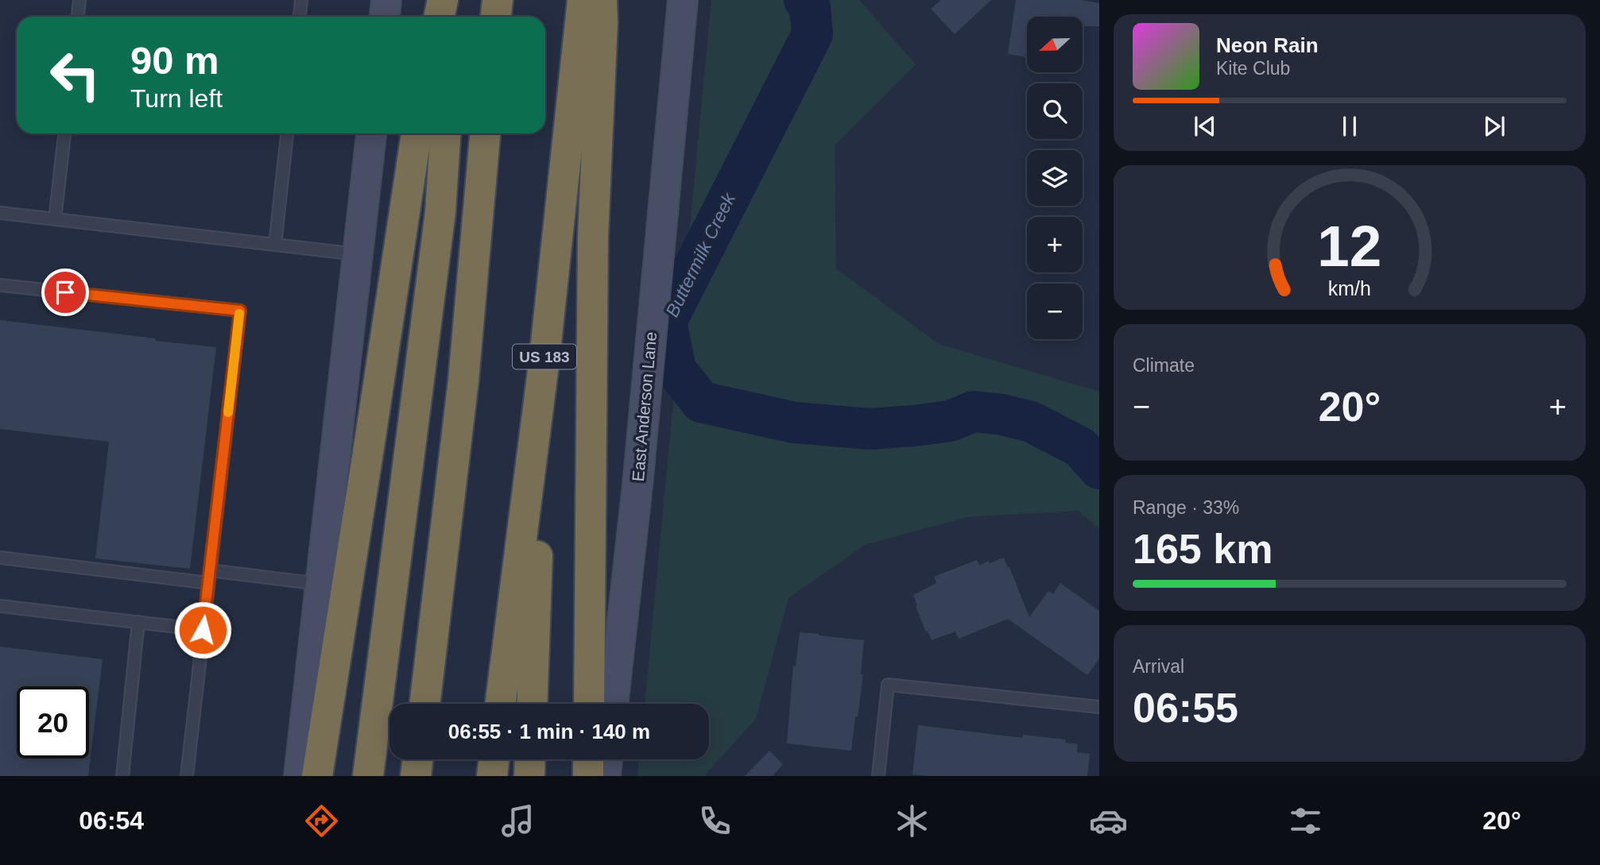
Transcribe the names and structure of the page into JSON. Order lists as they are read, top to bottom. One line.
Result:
{"streets":{"highway":["US 183"],"main road":["East Anderson Lane"]},"water":["Buttermilk Creek"],"north":"left","page":{"map_buttons":["+","−"],"turn":["90 m","Turn left"],"song":["Neon Rain","Kite Club"],"tile":["Climate",["Range · 33%","165 km"],["Arrival","06:55"]],"heat":["−","20°","+"],"limit":"20","trip":"06:55 · 1 min · 140 m","tabs":["06:54","20°"],"gauge":["12","km/h"]}}
